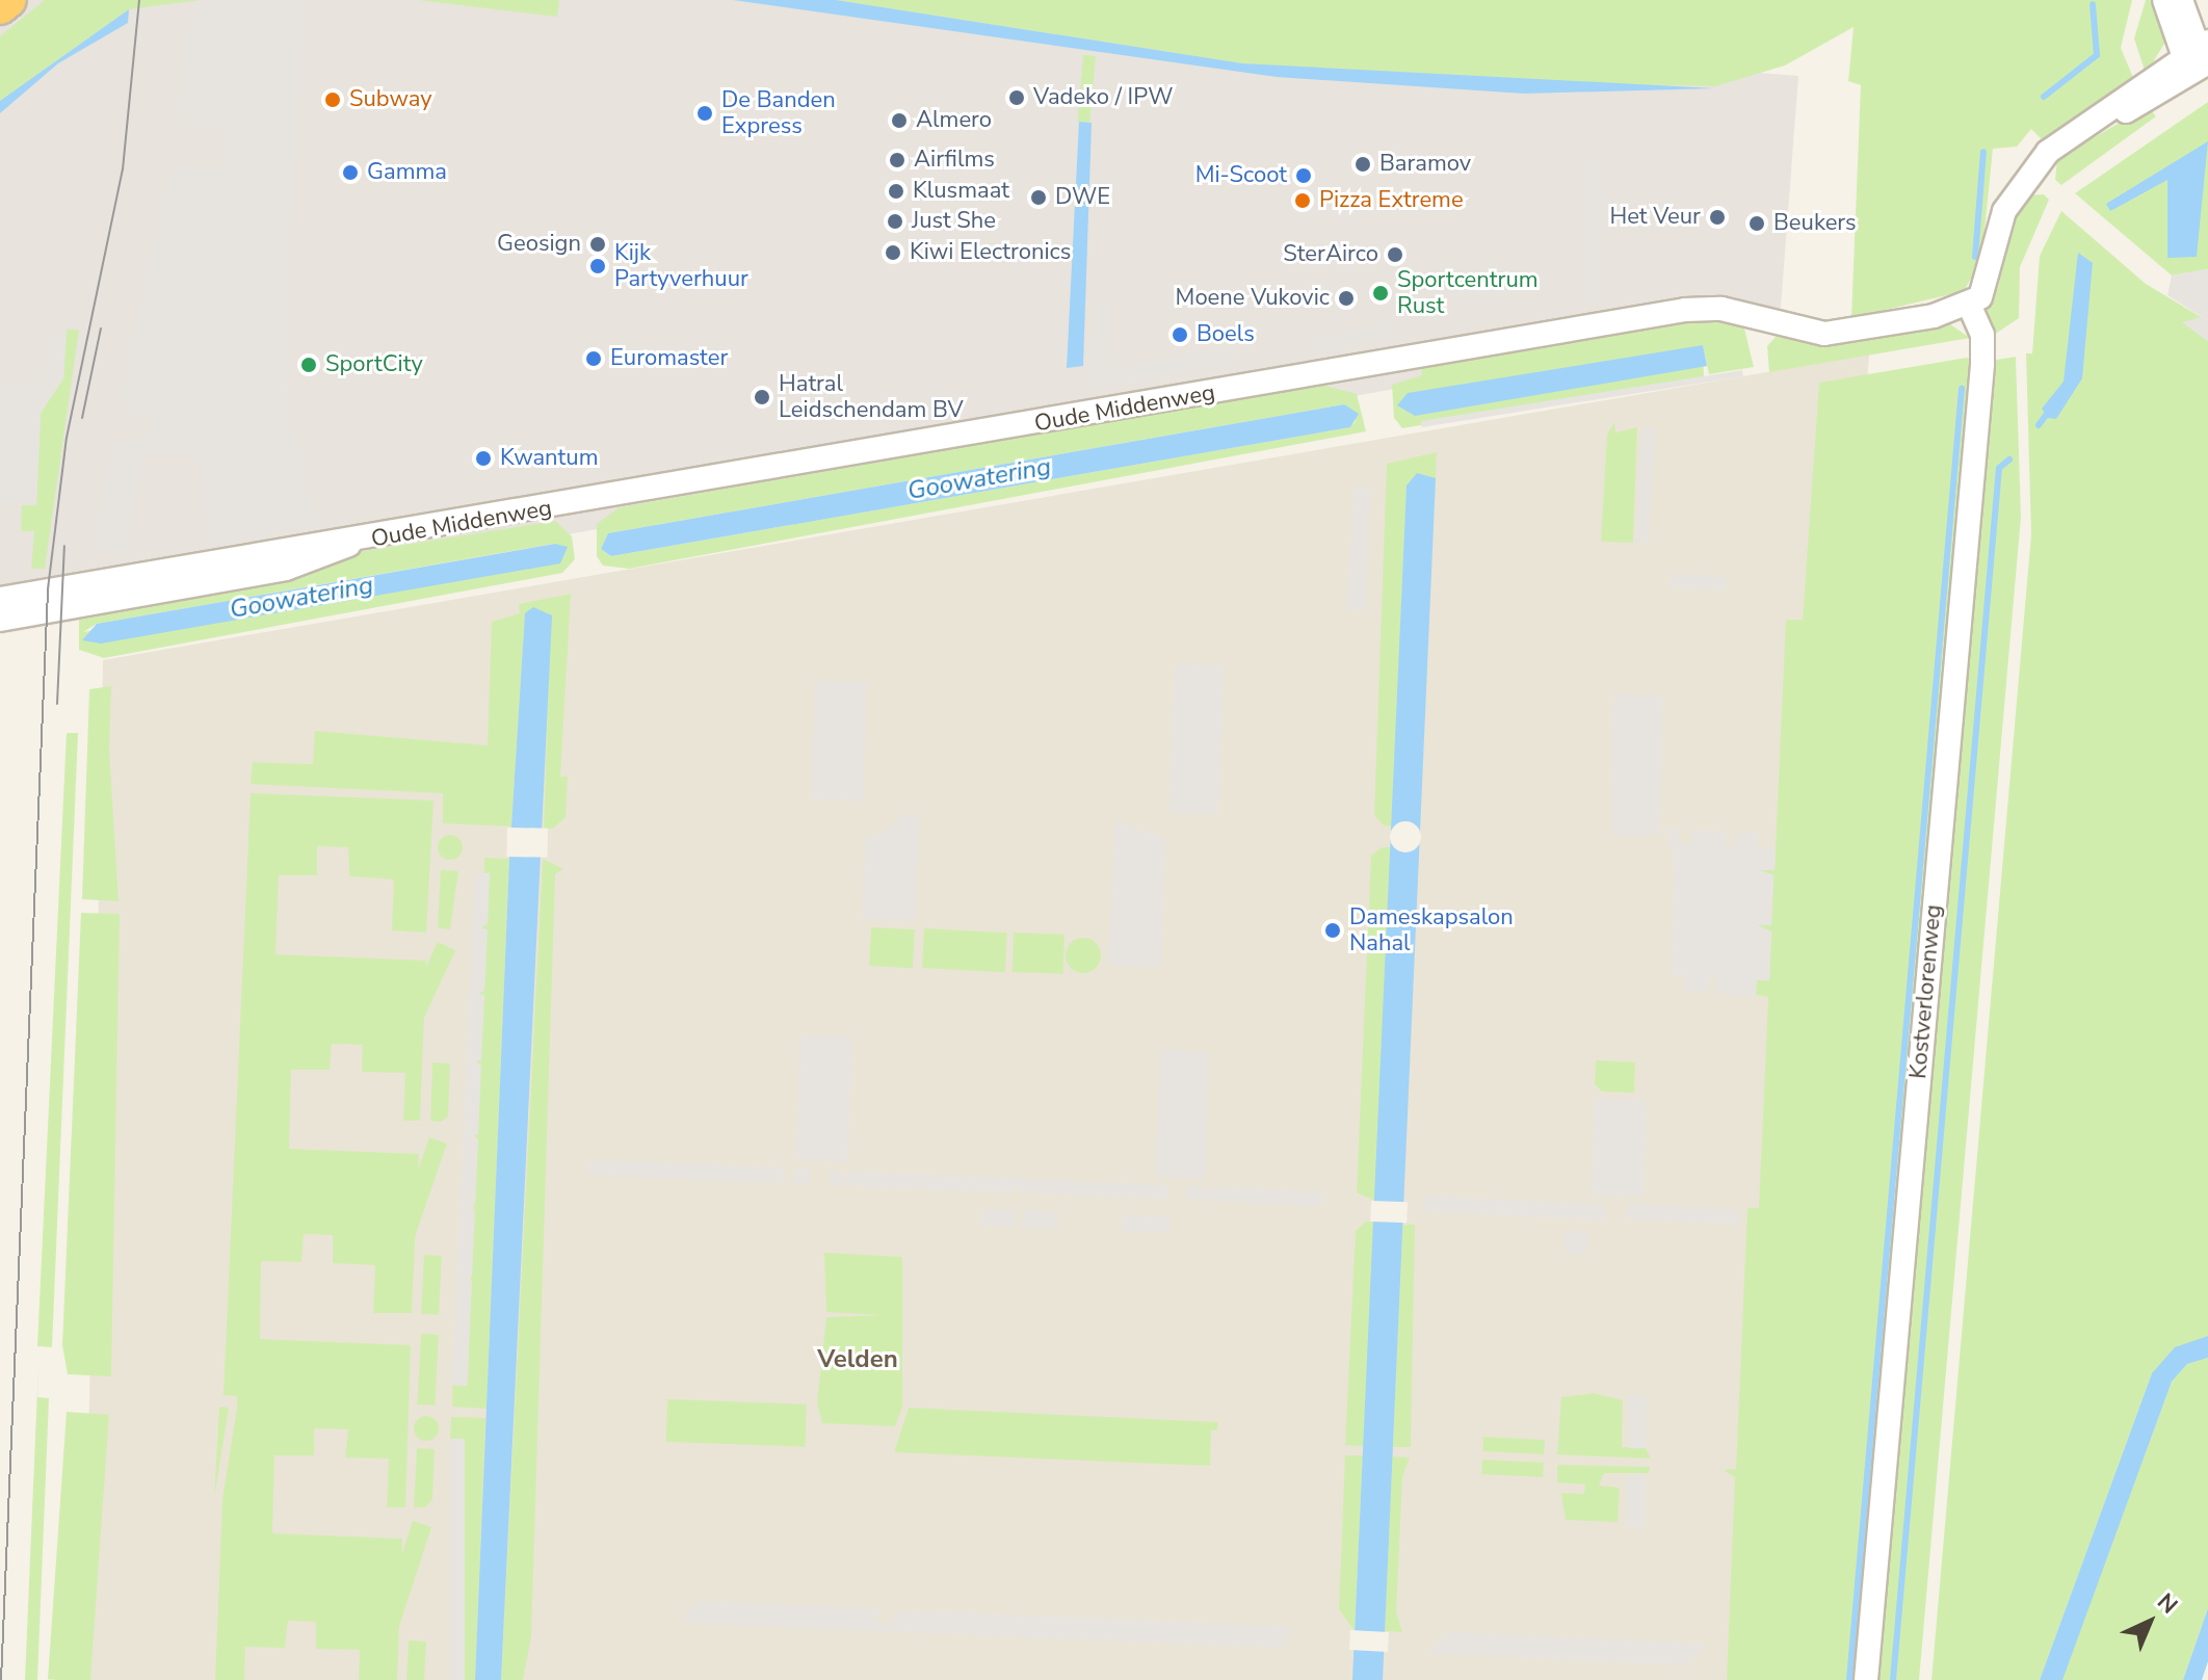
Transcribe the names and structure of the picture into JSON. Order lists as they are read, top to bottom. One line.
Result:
{"streets":{"street":["Oude Middenweg","Kostverlorenweg"]},"crossings":[["Oude Middenweg","Kostverlorenweg"]],"districts":["Velden"],"water":["Goowatering"],"places":["Vadeko / IPW","Subway","De Banden Express","Almero","Airfilms","Baramov","Gamma","Mi-Scoot","Klusmaat","DWE","Pizza Extreme","Het Veur","Just She","Beukers","Geosign","Kiwi Electronics","SterAirco","Kijk Partyverhuur","Sportcentrum Rust","Moene Vukovic","Boels","Euromaster","SportCity","Hatral Leidschendam BV","Kwantum","Dameskapsalon Nahal"],"north":"top right"}
